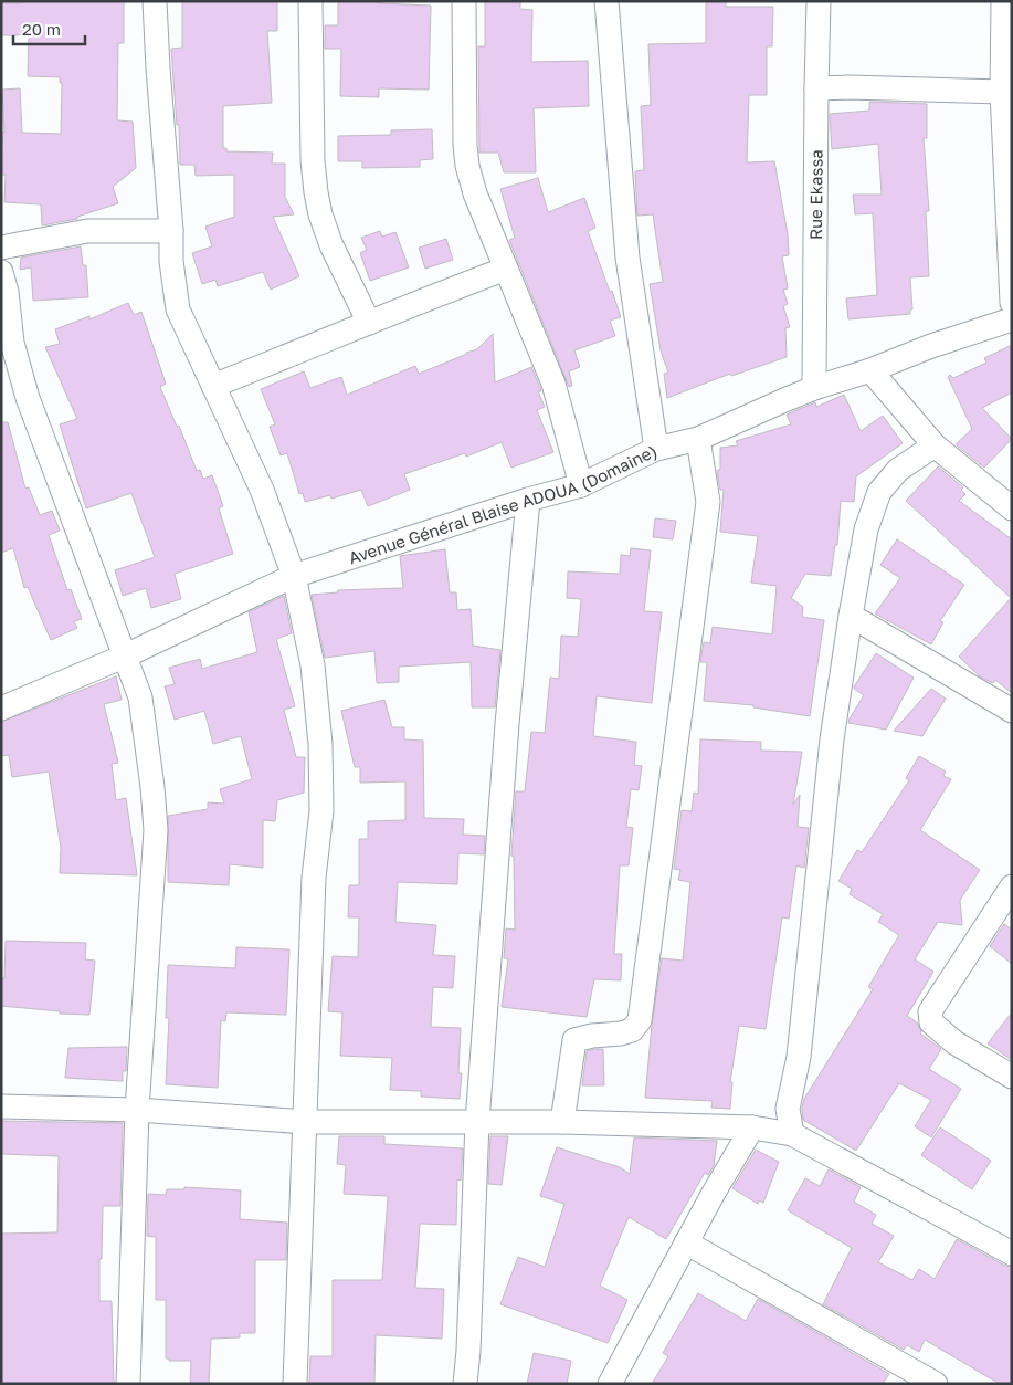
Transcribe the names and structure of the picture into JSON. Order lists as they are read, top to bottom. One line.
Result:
{"streets":{"street":["Rue Ekassa","Avenue Général Blaise ADOUA (Domaine)"]},"crossings":[["Rue Ekassa","Avenue Général Blaise ADOUA (Domaine)"]],"scale_bar":"20 m"}
